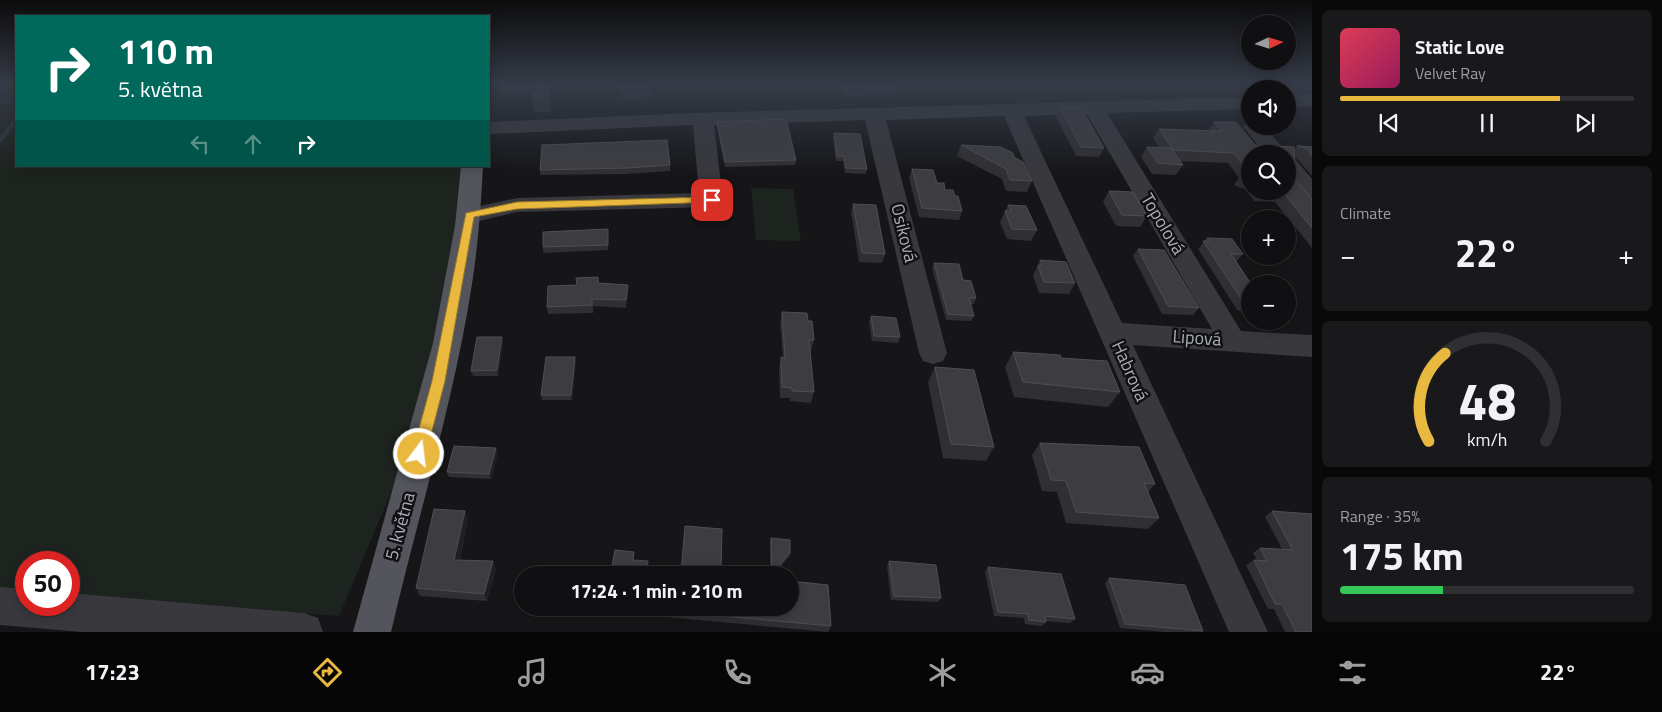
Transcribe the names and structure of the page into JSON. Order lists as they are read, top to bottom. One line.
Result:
{"streets":{"main road":["5. května"],"street":["Topolová","Osiková","Lipová","Habrová"]},"crossings":[["Topolová","Lipová"],["Lipová","Habrová"]],"north":"right","page":{"map_buttons":["+","−"],"turn":["110 m","5. května"],"song":["Static Love","Velvet Ray"],"tile":["Climate",["Range · 35%","175 km"]],"heat":["−","22°","+"],"limit":"50","trip":"17:24 · 1 min · 210 m","tabs":["17:23","22°"],"gauge":["48","km/h"]}}
